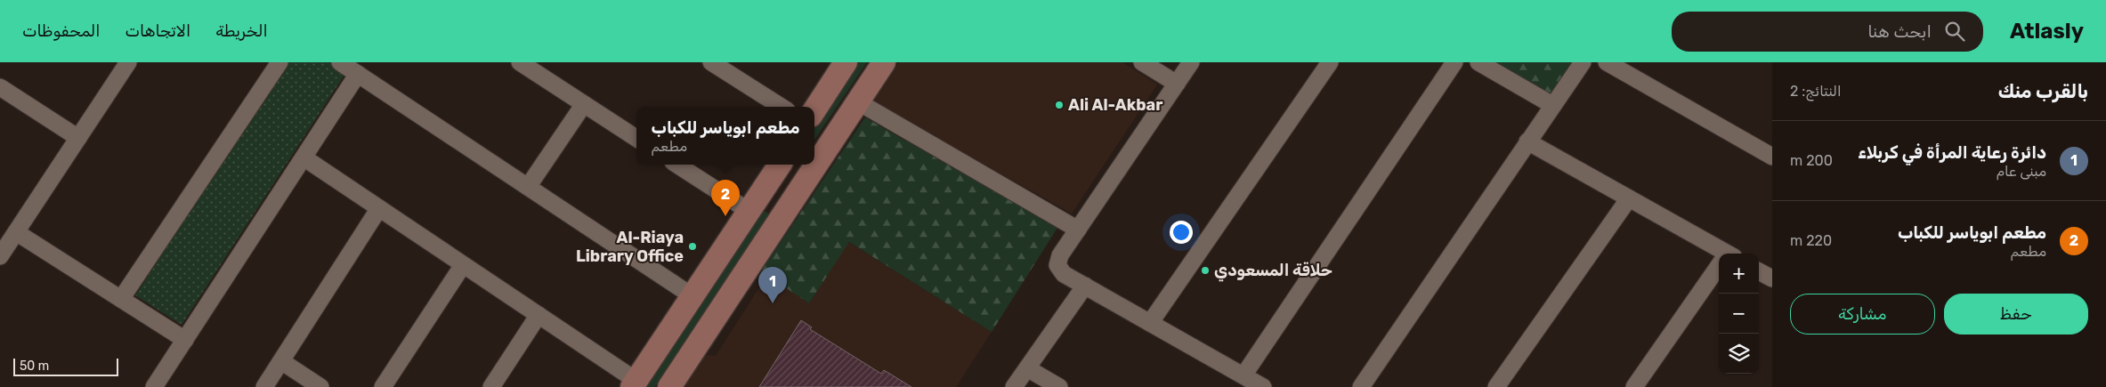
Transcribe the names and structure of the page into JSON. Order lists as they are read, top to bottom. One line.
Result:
{"places":["Ali Al-Akbar","Al-Riaya Library Office","حلاقة المسعودي"],"scale_bar":"50 m","page":{"header":"Atlasly","search":"ابحث هنا","nav":["الخريطة","الاتجاهات","المحفوظات"],"heading":["بالقرب منك","النتائج: 2"],"popup":["مطعم ابوياسر للكباب","مطعم"],"list":[{"mark":"1","name":"دائرة رعاية المرأة في كربلاء","note":"مبنى عام","value":"200 m"},{"mark":"2","name":"مطعم ابوياسر للكباب","note":"مطعم","value":"220 m"}],"pins":["2","1"],"map_buttons":["+","−"],"buttons":["حفظ","مشاركة"],"scale":"50 m"}}
